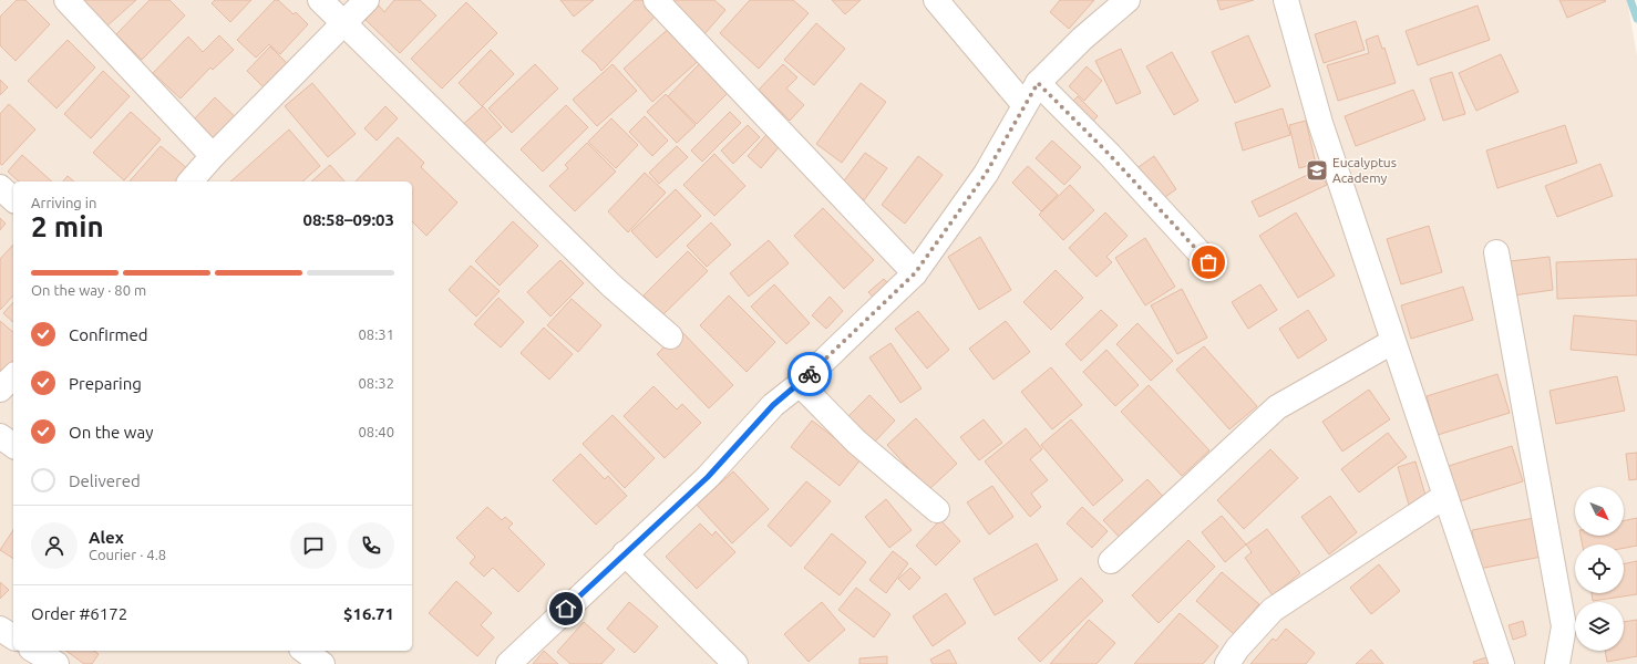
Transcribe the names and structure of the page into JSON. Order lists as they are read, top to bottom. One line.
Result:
{"places":{"school or university":["Eucalyptus Academy"]},"north":"bottom right","page":{"heading":["2 min","Arriving in","08:58–09:03"],"panel":["Alex","Courier · 4.8","Order #6172","$16.71"],"bar":"On the way · 80 m","list":[["Confirmed","08:31"],["Preparing","08:32"],["On the way","08:40"],"Delivered"]}}
